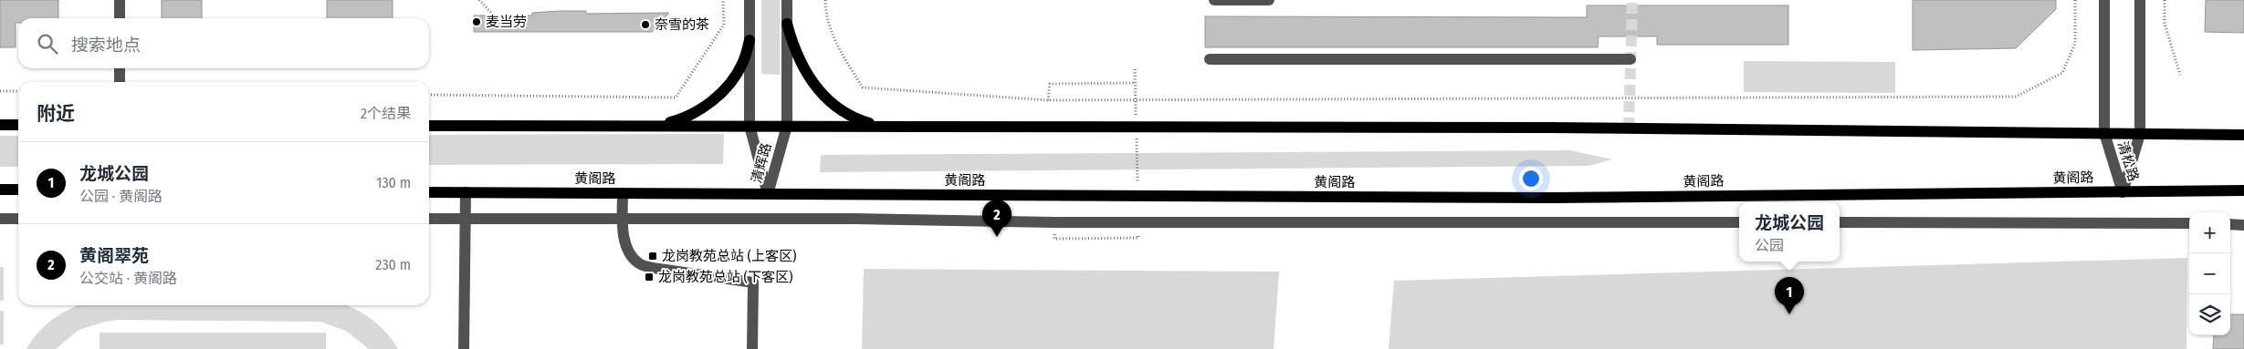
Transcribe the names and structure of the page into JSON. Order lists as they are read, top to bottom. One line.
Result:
{"streets":{"main road":["黄阁路"],"street":["清松路","清辉路"]},"crossings":[["清松路","黄阁路"],["清辉路","黄阁路"]],"places":{"other":["麦当劳","奈雪的茶"],"transit":["龙岗教苑总站 (上客区)","龙岗教苑总站 (下客区)"]},"page":{"search":"搜索地点","heading":["附近","2个结果"],"list":[{"mark":"1","name":"龙城公园","note":"公园 · 黄阁路","value":"130 m"},{"mark":"2","name":"黄阁翠苑","note":"公交站 · 黄阁路","value":"230 m"}],"pins":["2","1"],"popup":["龙城公园","公园"],"map_buttons":["+","−"]}}
